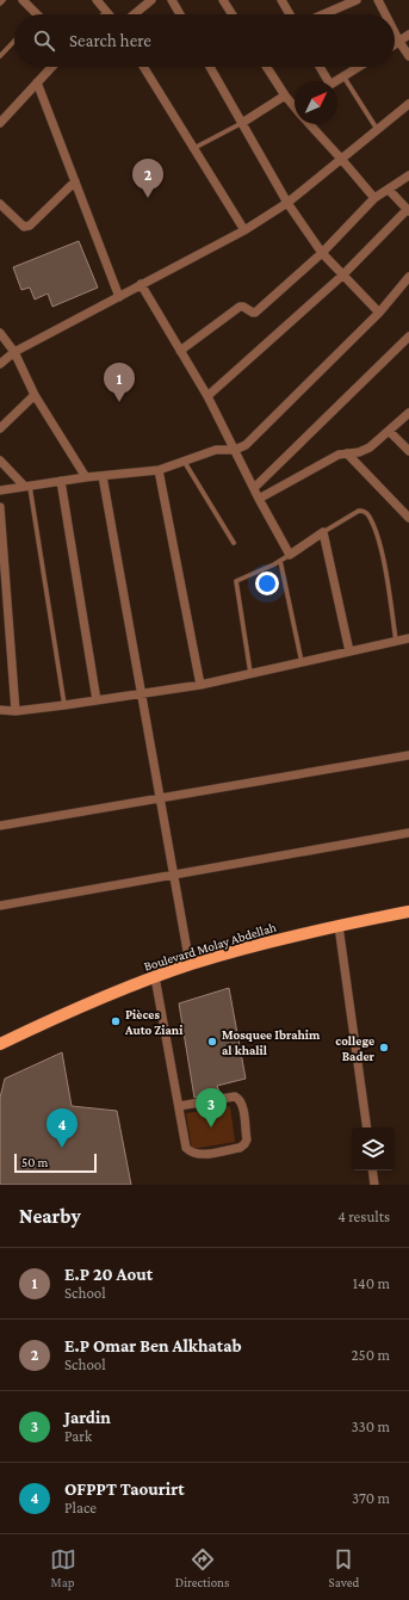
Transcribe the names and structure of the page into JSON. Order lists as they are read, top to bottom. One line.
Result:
{"streets":{"main road":["Boulevard Molay Abdellah"]},"places":["Pièces Auto Ziani","Mosquee Ibrahim al khalil","college Bader"],"scale_bar":"50 m","north":"top right","page":{"search":"Search here","pins":["2","1","3","4"],"scale":"50 m","heading":["Nearby","4 results"],"list":[{"mark":"1","name":"E.P 20 Aout","note":"School","value":"140 m"},{"mark":"2","name":"E.P Omar Ben Alkhatab","note":"School","value":"250 m"},{"mark":"3","name":"Jardin","note":"Park","value":"330 m"},{"mark":"4","name":"OFPPT Taourirt","note":"Place","value":"370 m"}],"nav":["Map","Directions","Saved"]}}
